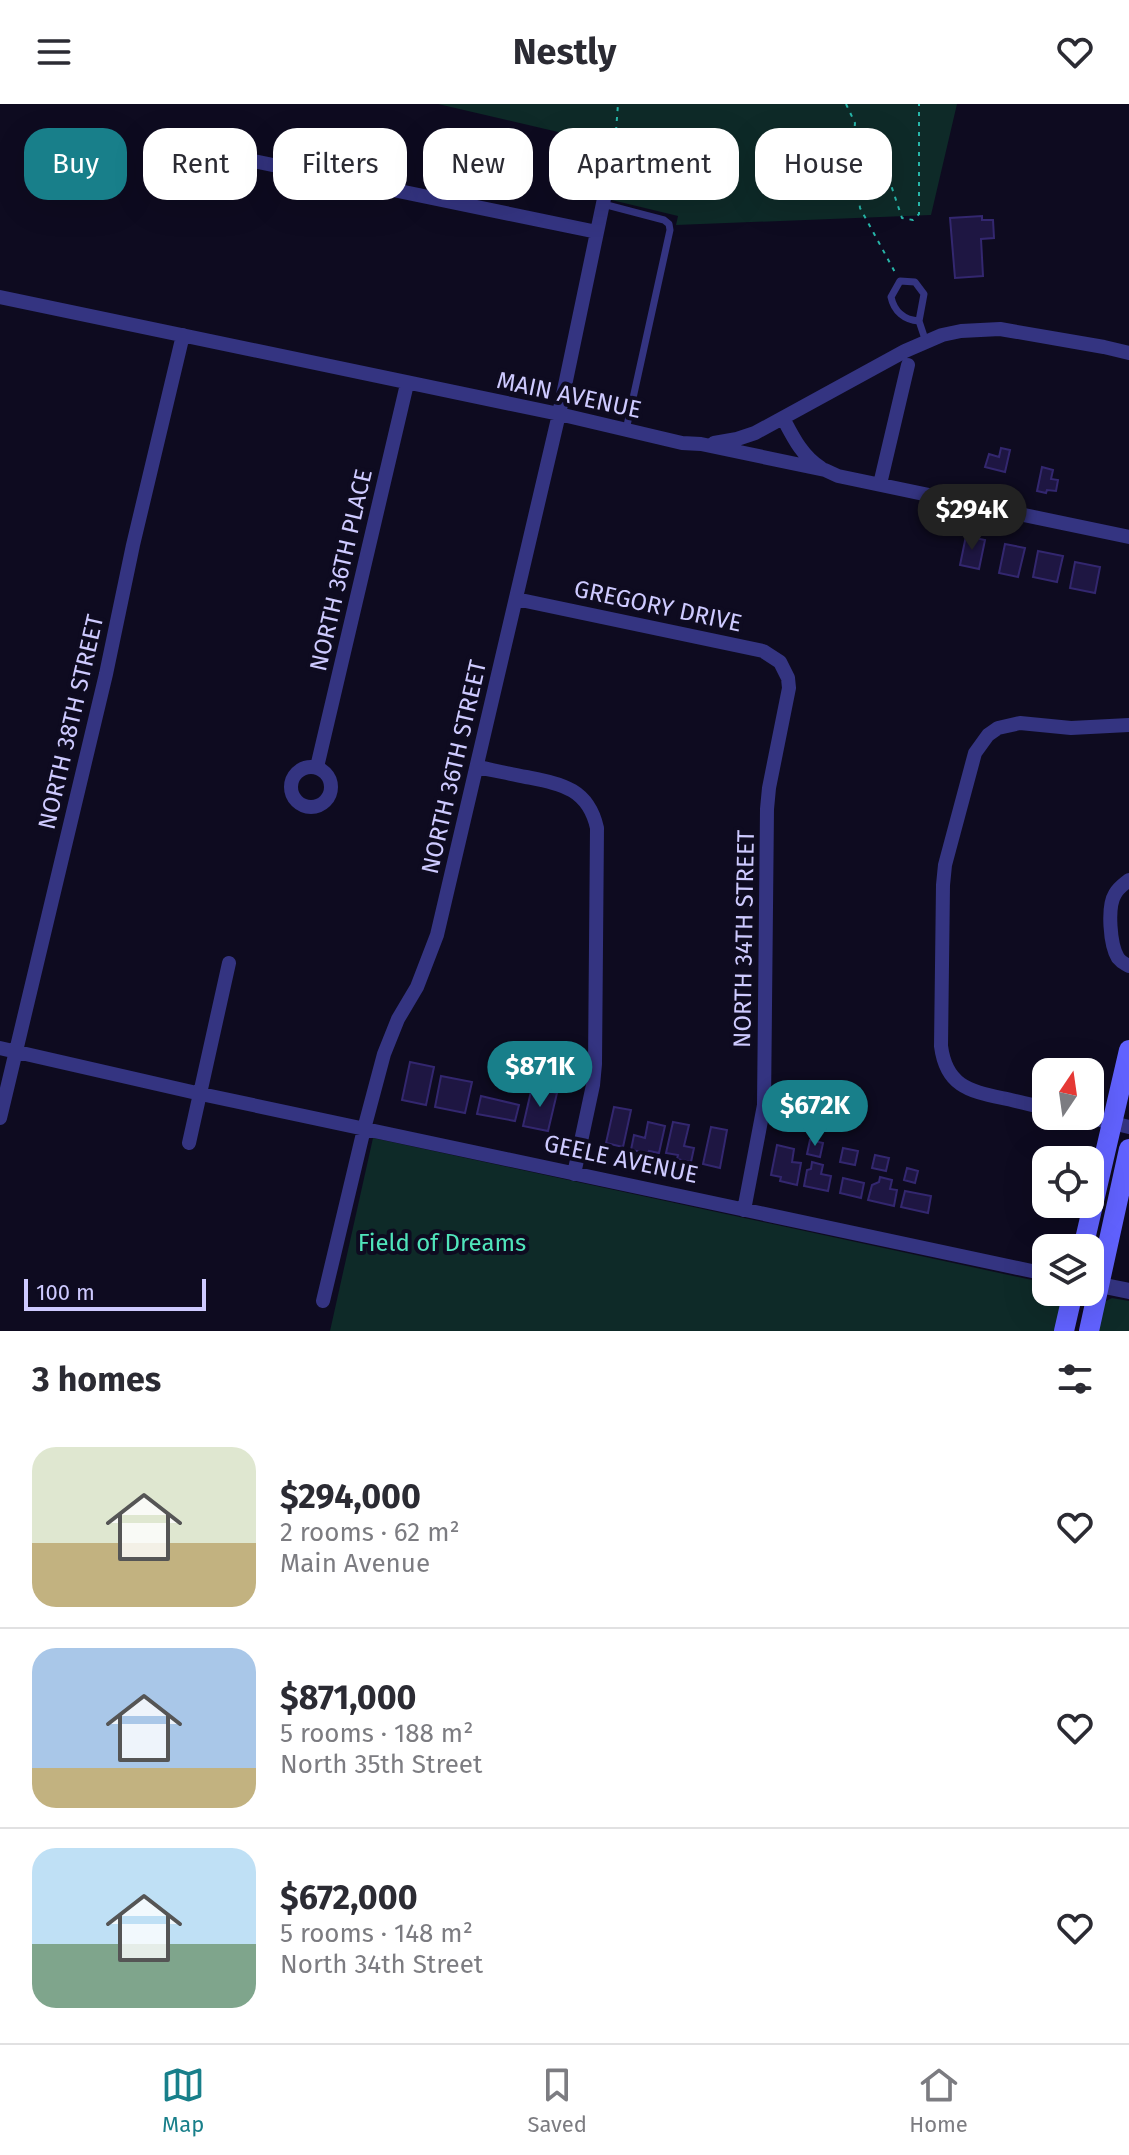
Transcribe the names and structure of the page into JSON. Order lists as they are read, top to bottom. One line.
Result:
{"streets":{"street":["MAIN AVENUE","NORTH 36TH PLACE","GREGORY DRIVE","NORTH 38TH STREET","NORTH 36TH STREET","NORTH 34TH STREET","GEELE AVENUE"]},"crossings":[["MAIN AVENUE","NORTH 36TH PLACE"],["MAIN AVENUE","NORTH 38TH STREET"],["MAIN AVENUE","NORTH 36TH STREET"],["GREGORY DRIVE","NORTH 36TH STREET"],["GREGORY DRIVE","NORTH 34TH STREET"],["NORTH 38TH STREET","GEELE AVENUE"],["NORTH 36TH STREET","GEELE AVENUE"],["NORTH 34TH STREET","GEELE AVENUE"]],"parks":["Field of Dreams"],"scale_bar":"100 m","north":"top","page":{"header":"Nestly","chip":["Buy","Rent","Filters","New","Apartment","House"],"price":["$294K","$871K","$672K"],"scale":"100 m","heading":"3 homes","list":[{"name":"$294,000","note":"2 rooms · 62 m² · Main Avenue"},{"name":"$871,000","note":"5 rooms · 188 m² · North 35th Street"},{"name":"$672,000","note":"5 rooms · 148 m² · North 34th Street"}],"tabs":["Map","Saved","Home"]}}
